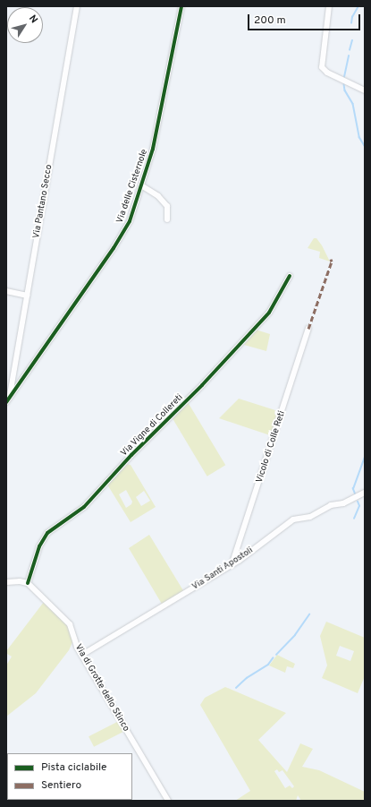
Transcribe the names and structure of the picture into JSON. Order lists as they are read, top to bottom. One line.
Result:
{"streets":{"street":["Via delle Cisternole","Via Pantano Secco","Via Vigne di Collereti","Vicolo di Colle Reti","Via Santi Apostoli","Via di Grotte dello Stinco"]},"crossings":[["Via delle Cisternole","Via Pantano Secco"],["Via Vigne di Collereti","Via di Grotte dello Stinco"],["Vicolo di Colle Reti","Via Santi Apostoli"],["Via Santi Apostoli","Via di Grotte dello Stinco"]],"legend":["Pista ciclabile","Sentiero"],"scale_bar":"200 m","north":"top right"}
